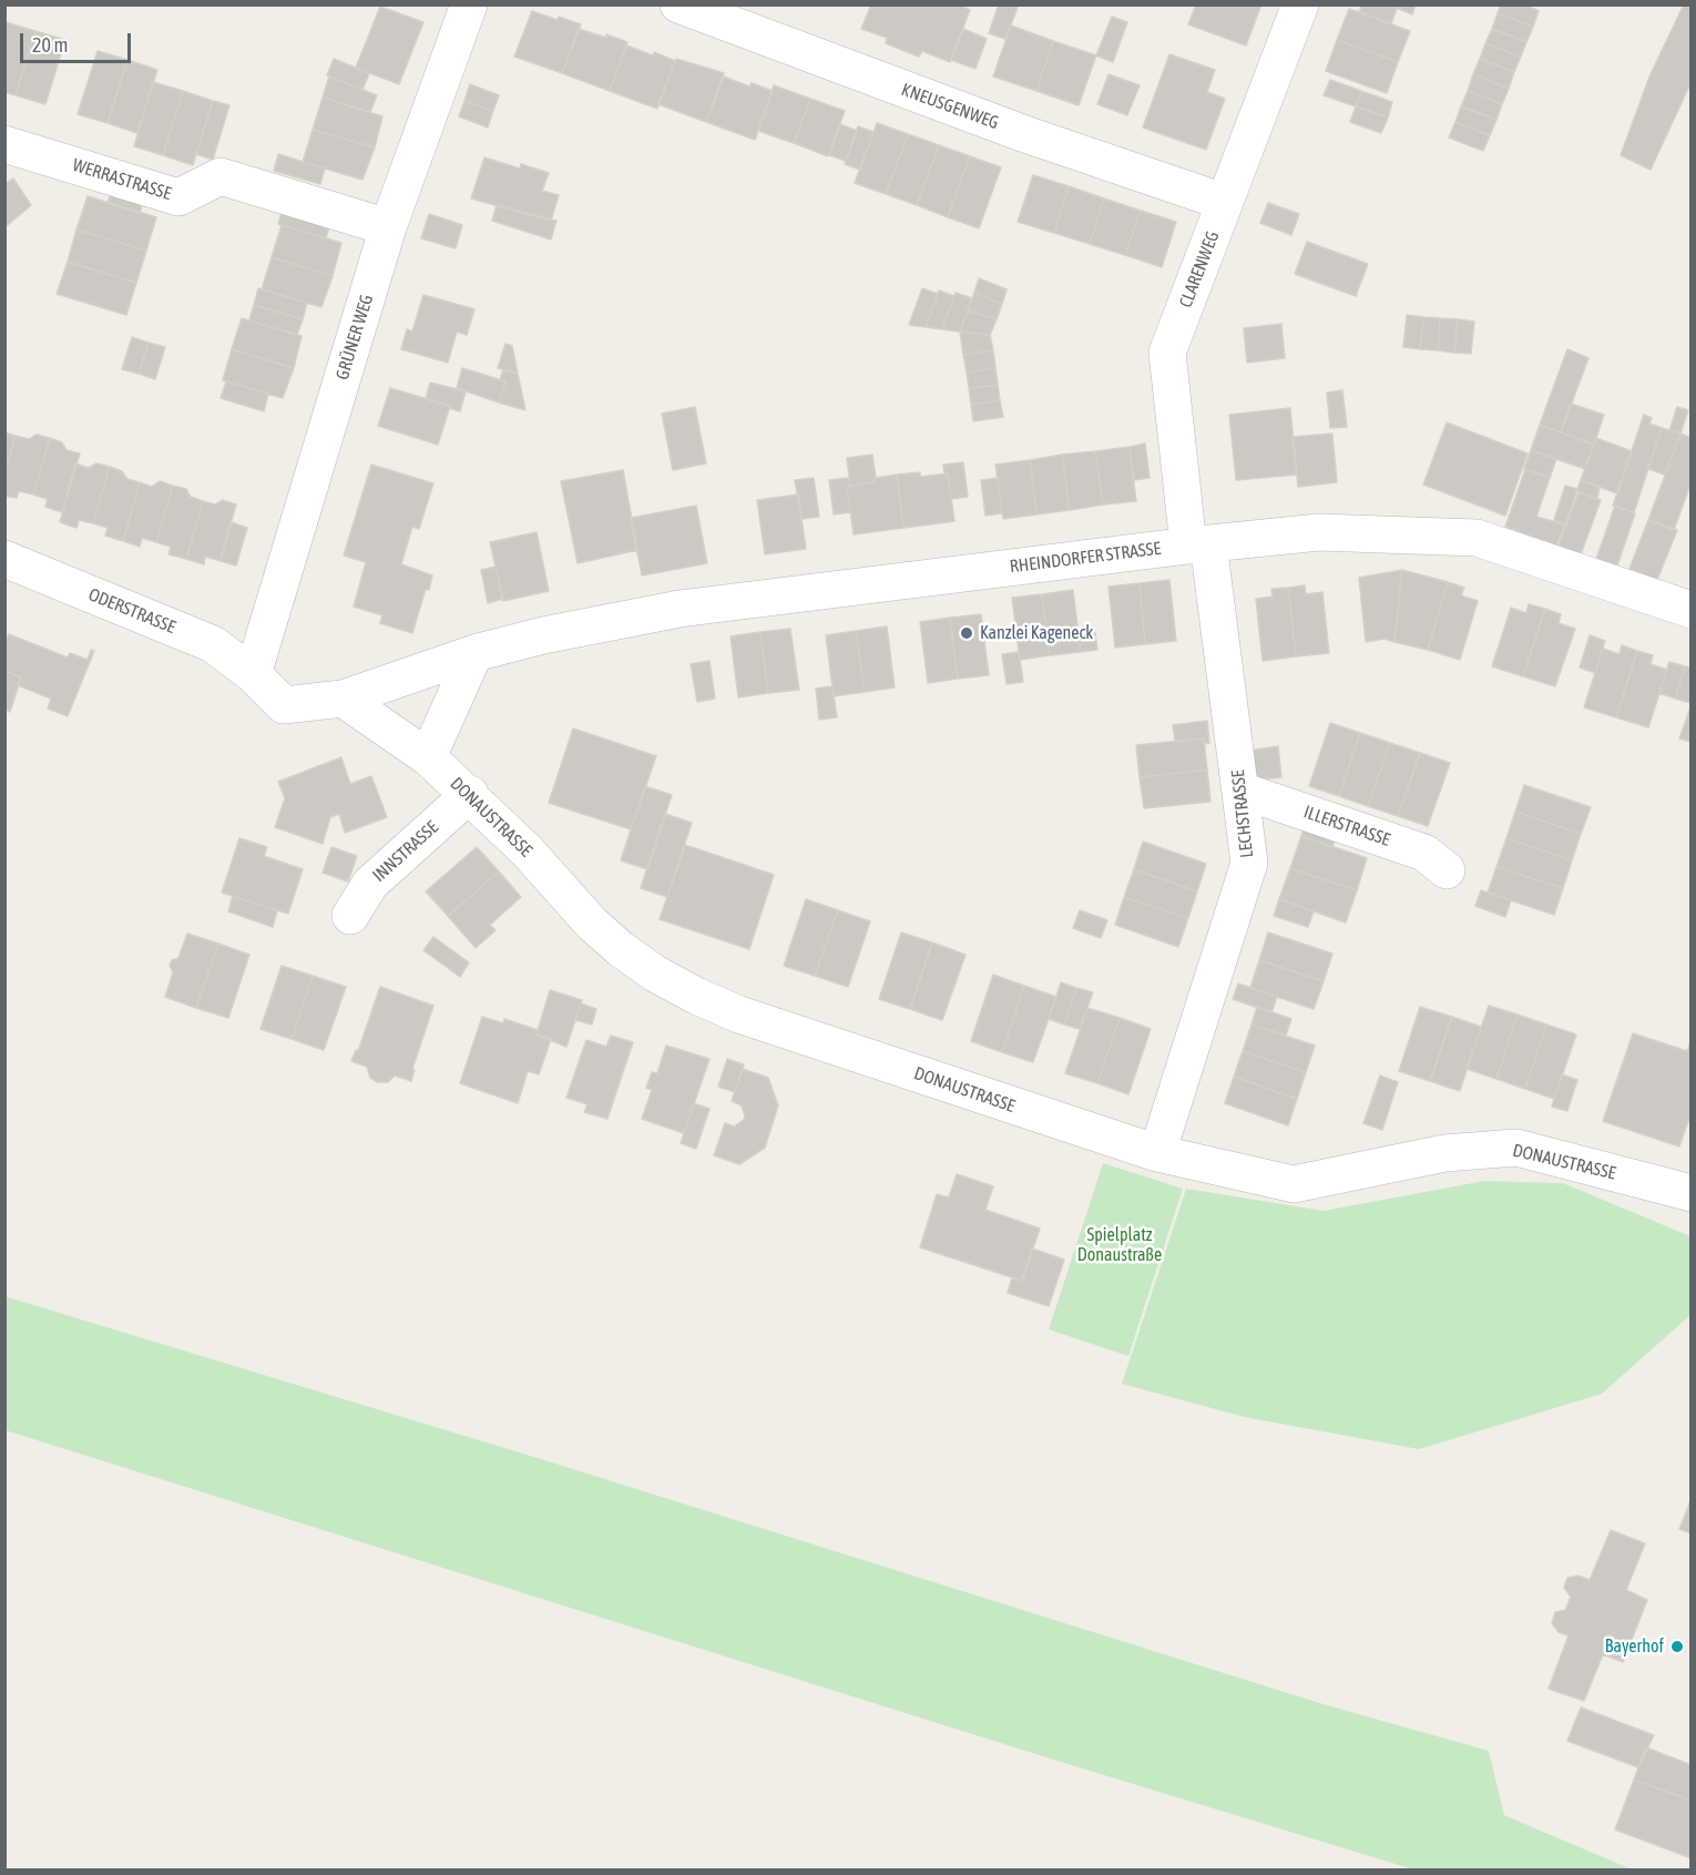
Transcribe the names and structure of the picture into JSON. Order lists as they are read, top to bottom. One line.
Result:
{"streets":{"street":["KNEUSGENWEG","WERRASTRASSE","CLARENWEG","GRÜNER WEG","RHEINDORFER STRASSE","ODERSTRASSE","LECHSTRASSE","DONAUSTRASSE","ILLERSTRASSE","INNSTRASSE"]},"crossings":[["KNEUSGENWEG","CLARENWEG"],["WERRASTRASSE","GRÜNER WEG"],["CLARENWEG","RHEINDORFER STRASSE"],["CLARENWEG","LECHSTRASSE"],["GRÜNER WEG","RHEINDORFER STRASSE"],["GRÜNER WEG","ODERSTRASSE"],["RHEINDORFER STRASSE","ODERSTRASSE"],["RHEINDORFER STRASSE","LECHSTRASSE"],["RHEINDORFER STRASSE","DONAUSTRASSE"],["LECHSTRASSE","DONAUSTRASSE"],["LECHSTRASSE","ILLERSTRASSE"],["DONAUSTRASSE","INNSTRASSE"]],"parks":["Spielplatz Donaustraße"],"places":["Kanzlei Kageneck","Bayerhof"],"scale_bar":"20 m"}
